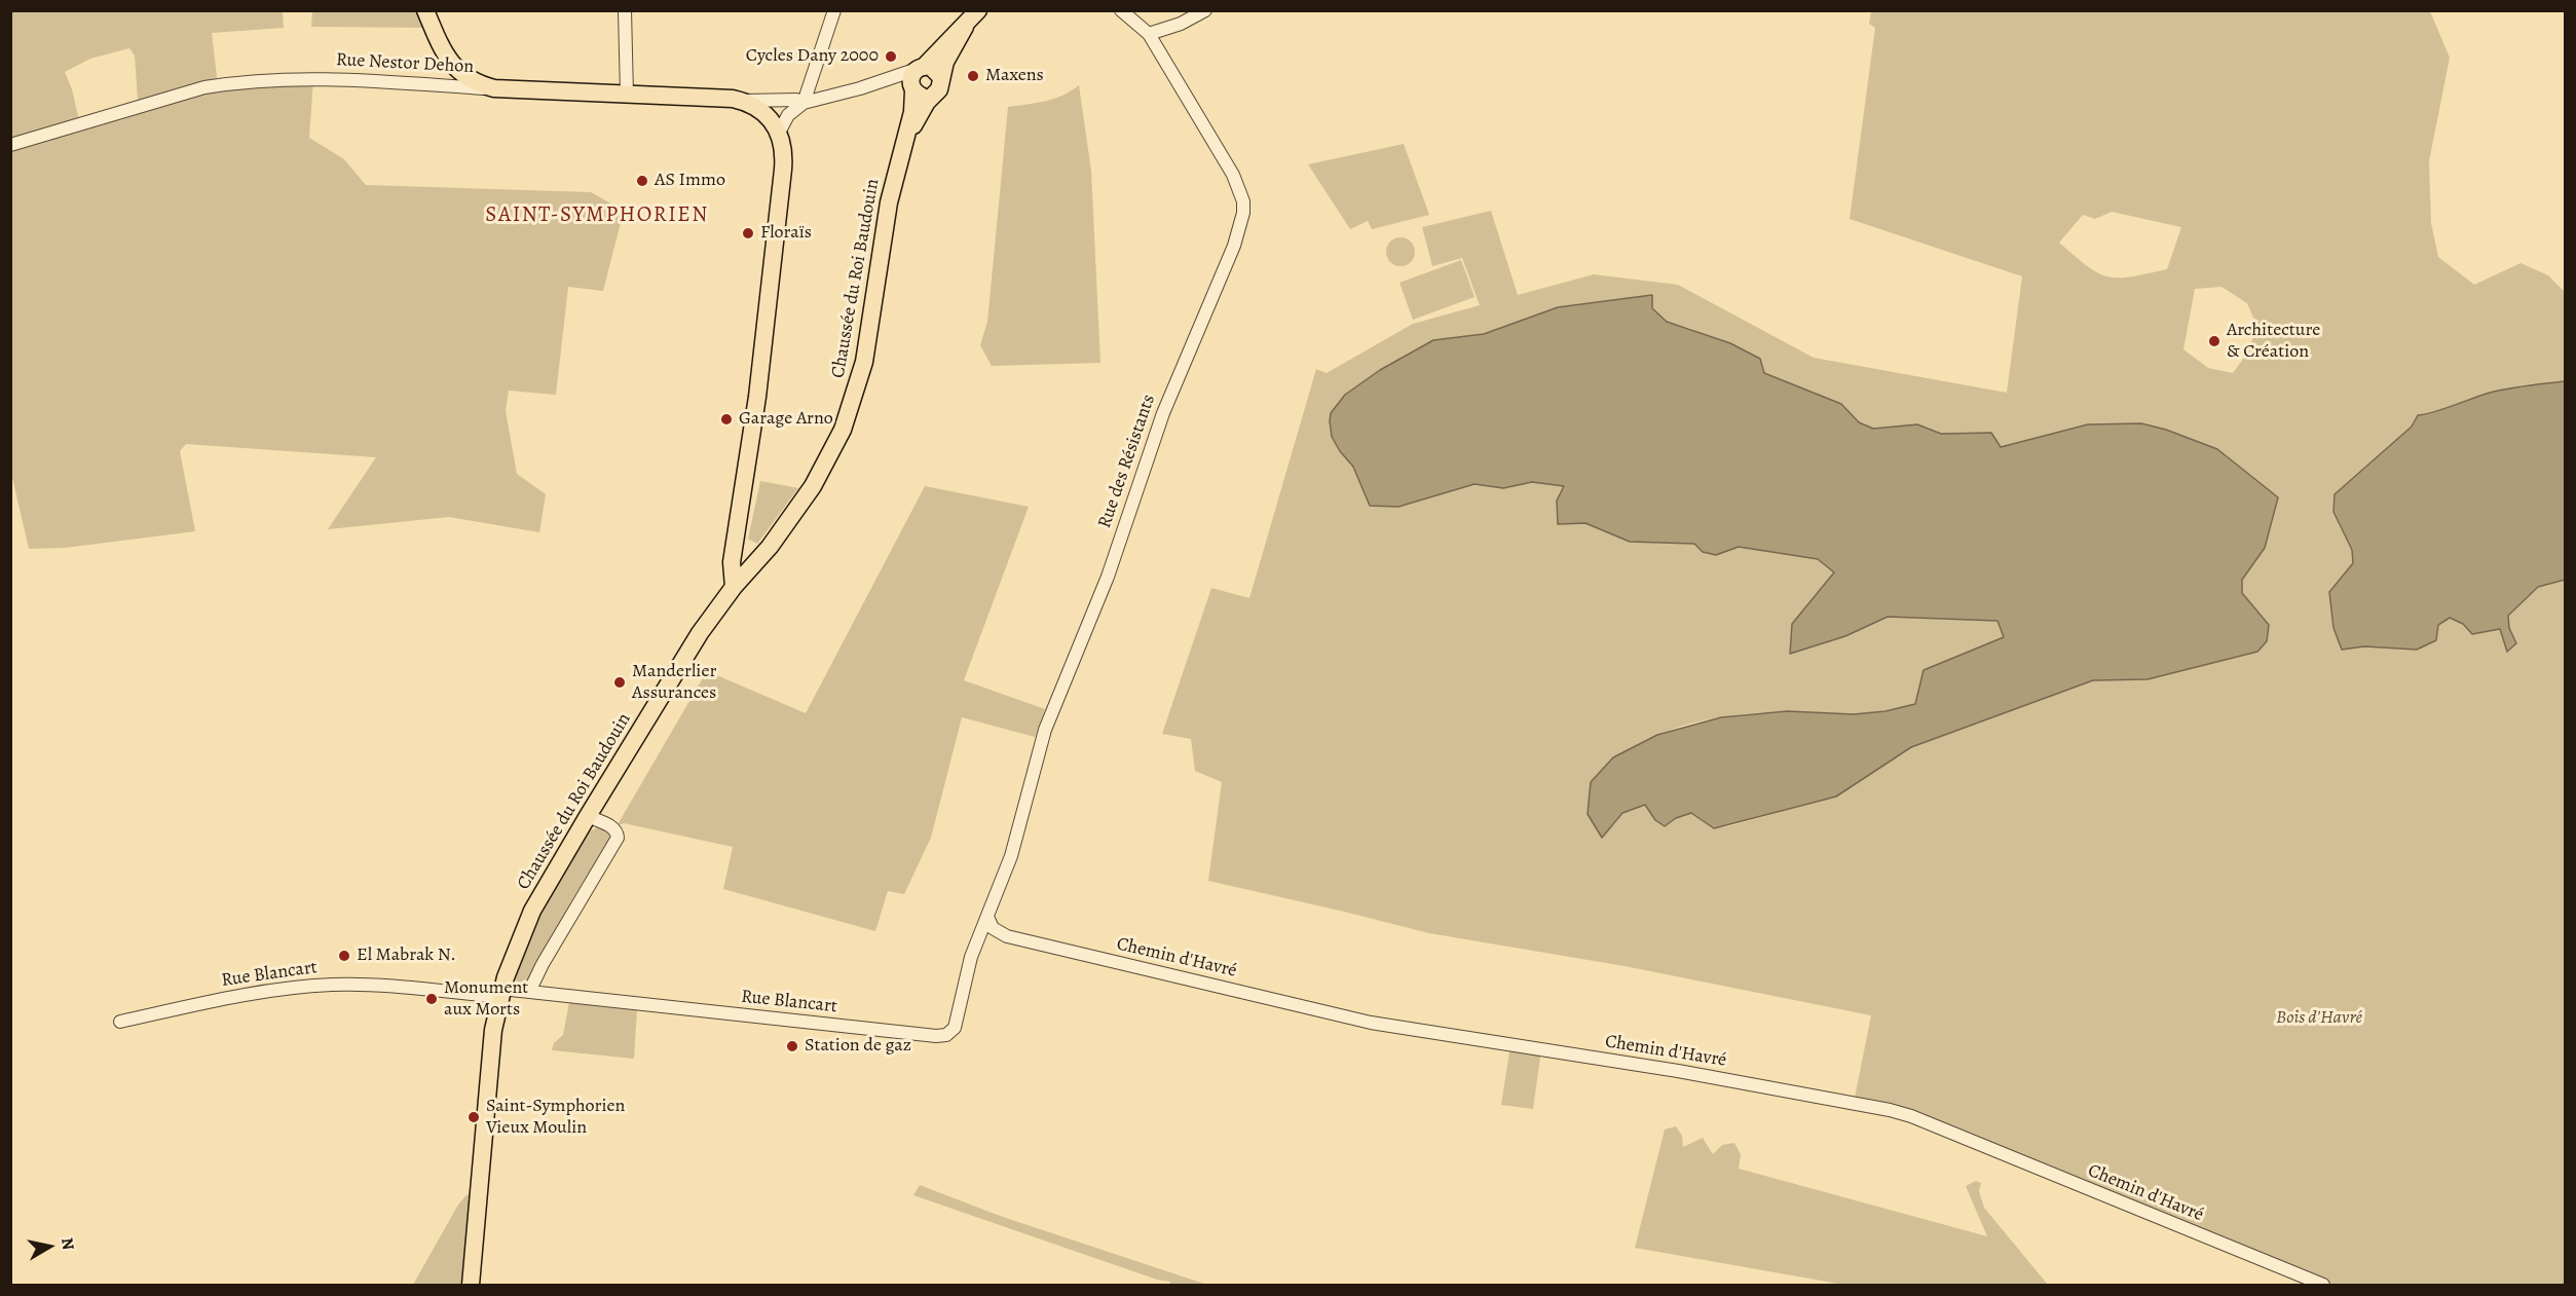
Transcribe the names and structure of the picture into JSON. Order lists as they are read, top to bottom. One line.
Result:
{"streets":{"main road":["Rue Nestor Dehon","Chaussée du Roi Baudouin"],"street":["Rue des Résistants","Chemin d'Havré","Rue Blancart"]},"crossings":[["Rue Nestor Dehon","Chaussée du Roi Baudouin"],["Chaussée du Roi Baudouin","Rue Blancart"],["Rue des Résistants","Chemin d'Havré"],["Rue des Résistants","Rue Blancart"],["Chemin d'Havré","Rue Blancart"]],"districts":["SAINT-SYMPHORIEN"],"parks":["Bois d'Havré"],"places":["Cycles Dany 2000","Maxens","AS Immo","Floraïs","Architecture & Création","Garage Arno","Manderlier Assurances","El Mabrak N.","Monument aux Morts","Station de gaz","Saint-Symphorien Vieux Moulin"],"north":"right"}
